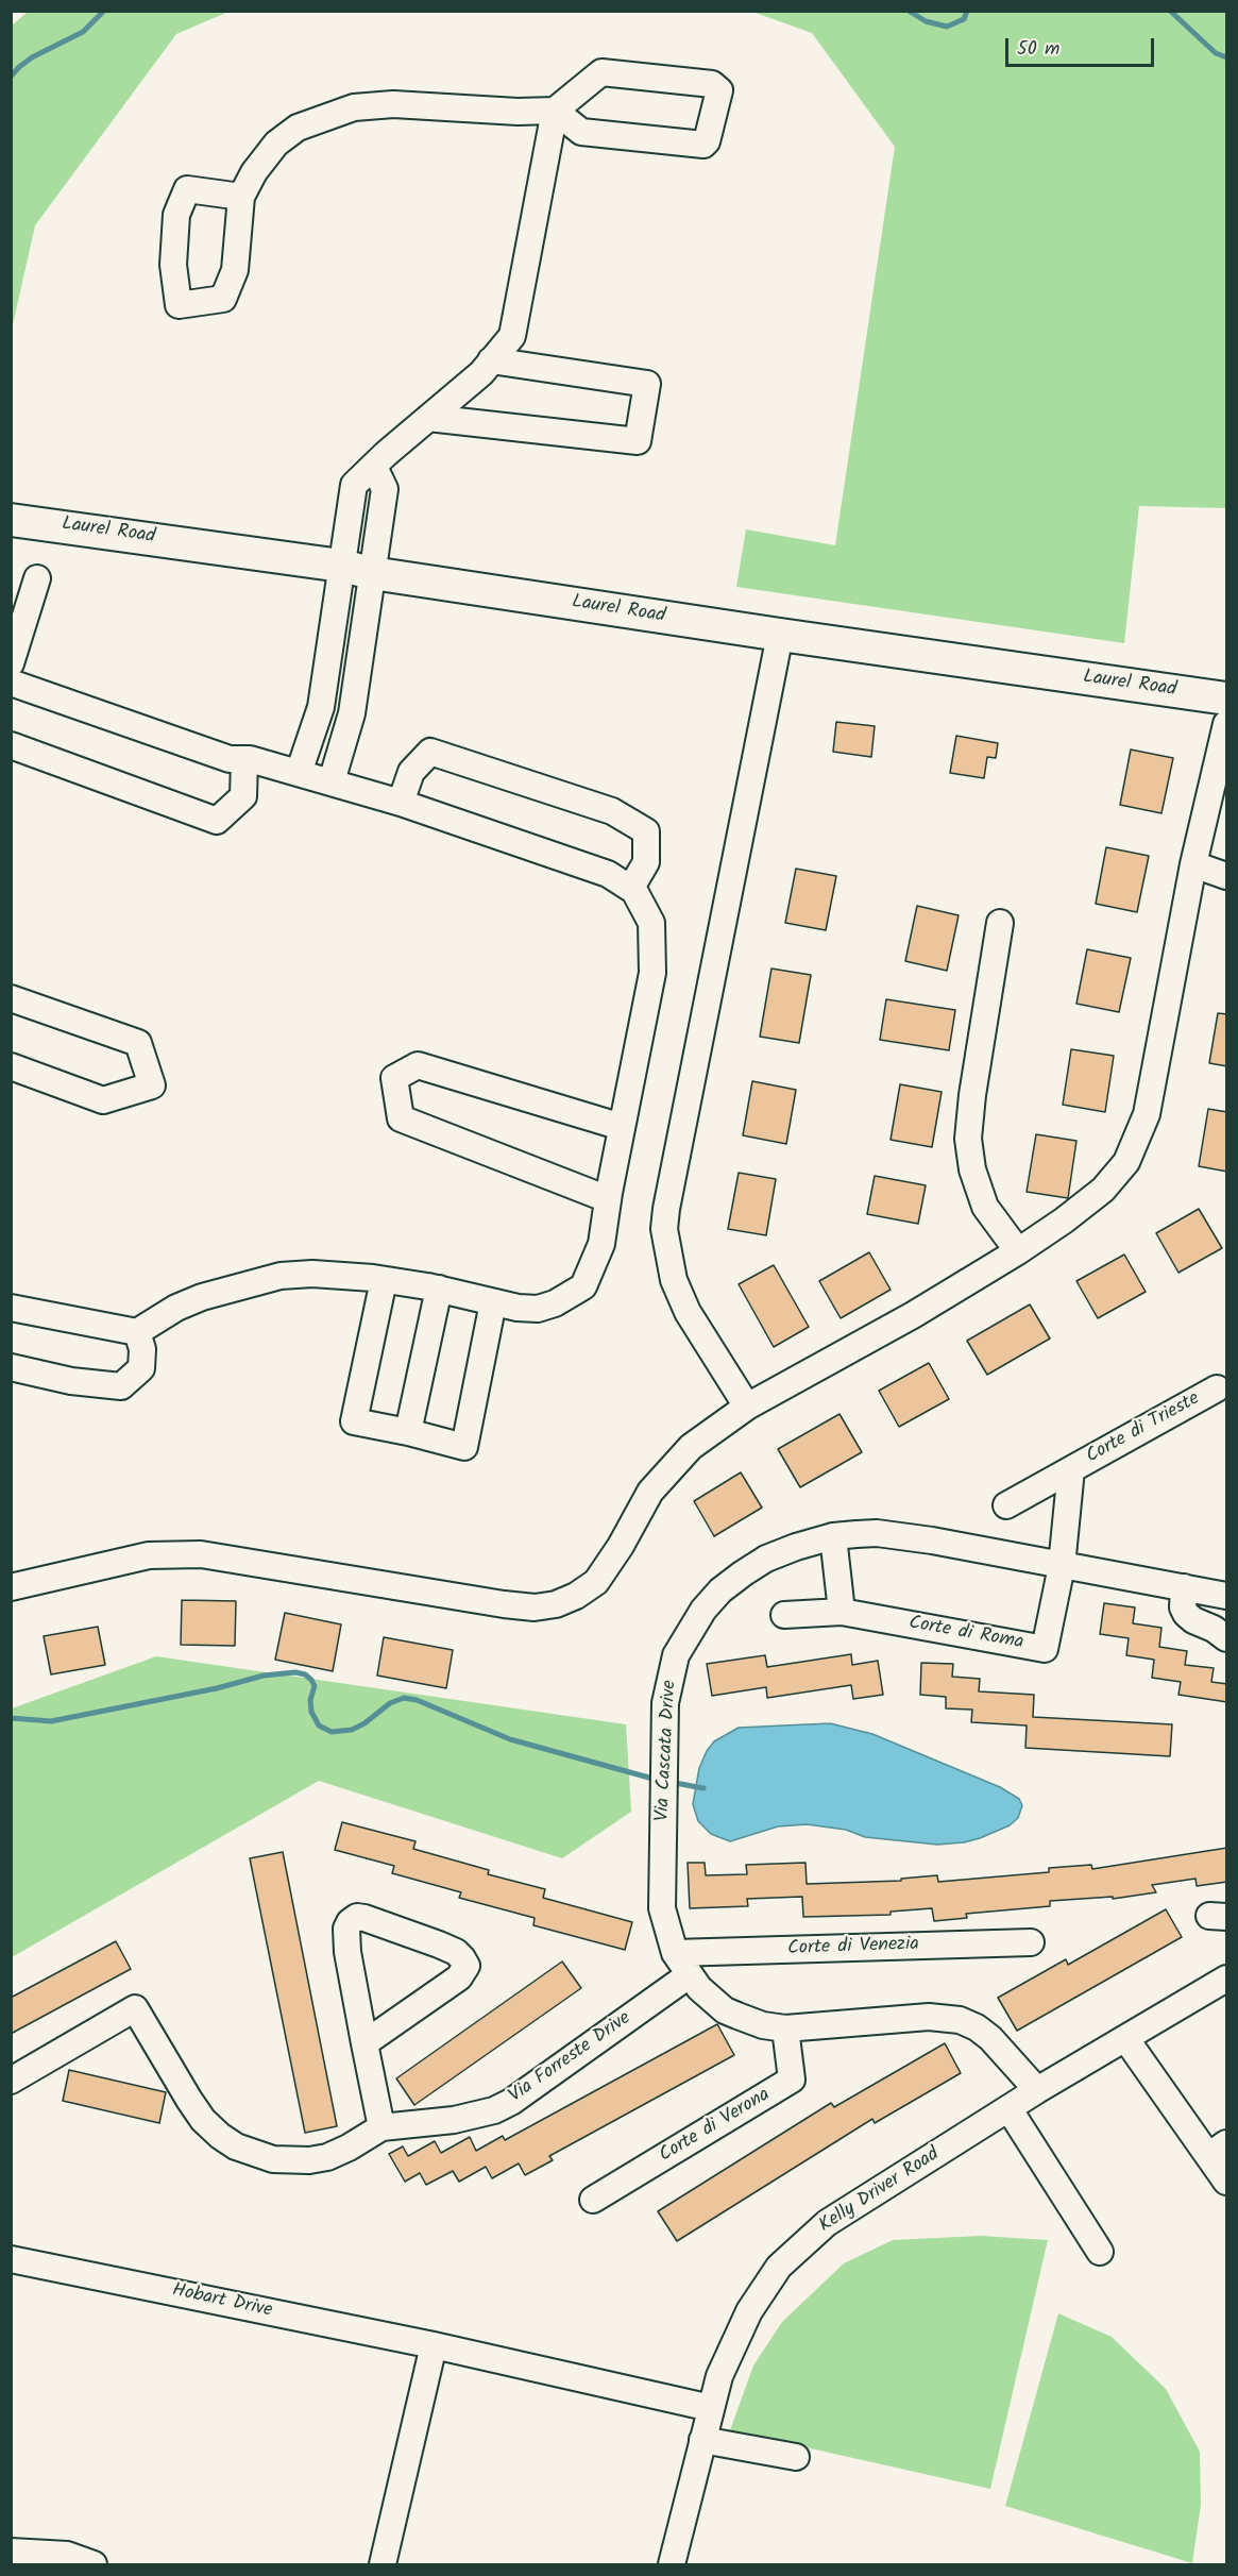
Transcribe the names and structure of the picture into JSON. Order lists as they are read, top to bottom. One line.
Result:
{"streets":{"main road":["Laurel Road"],"street":["Corte di Trieste","Corte di Roma","Via Cascata Drive","Corte di Venezia","Via Forreste Drive","Corte di Verona","Kelly Driver Road","Hobart Drive"]},"crossings":[["Corte di Trieste","Corte di Roma"],["Corte di Trieste","Via Cascata Drive"],["Corte di Roma","Via Cascata Drive"],["Via Cascata Drive","Corte di Venezia"],["Via Cascata Drive","Via Forreste Drive"],["Via Cascata Drive","Corte di Verona"],["Via Cascata Drive","Kelly Driver Road"],["Kelly Driver Road","Hobart Drive"]],"scale_bar":"50 m"}
